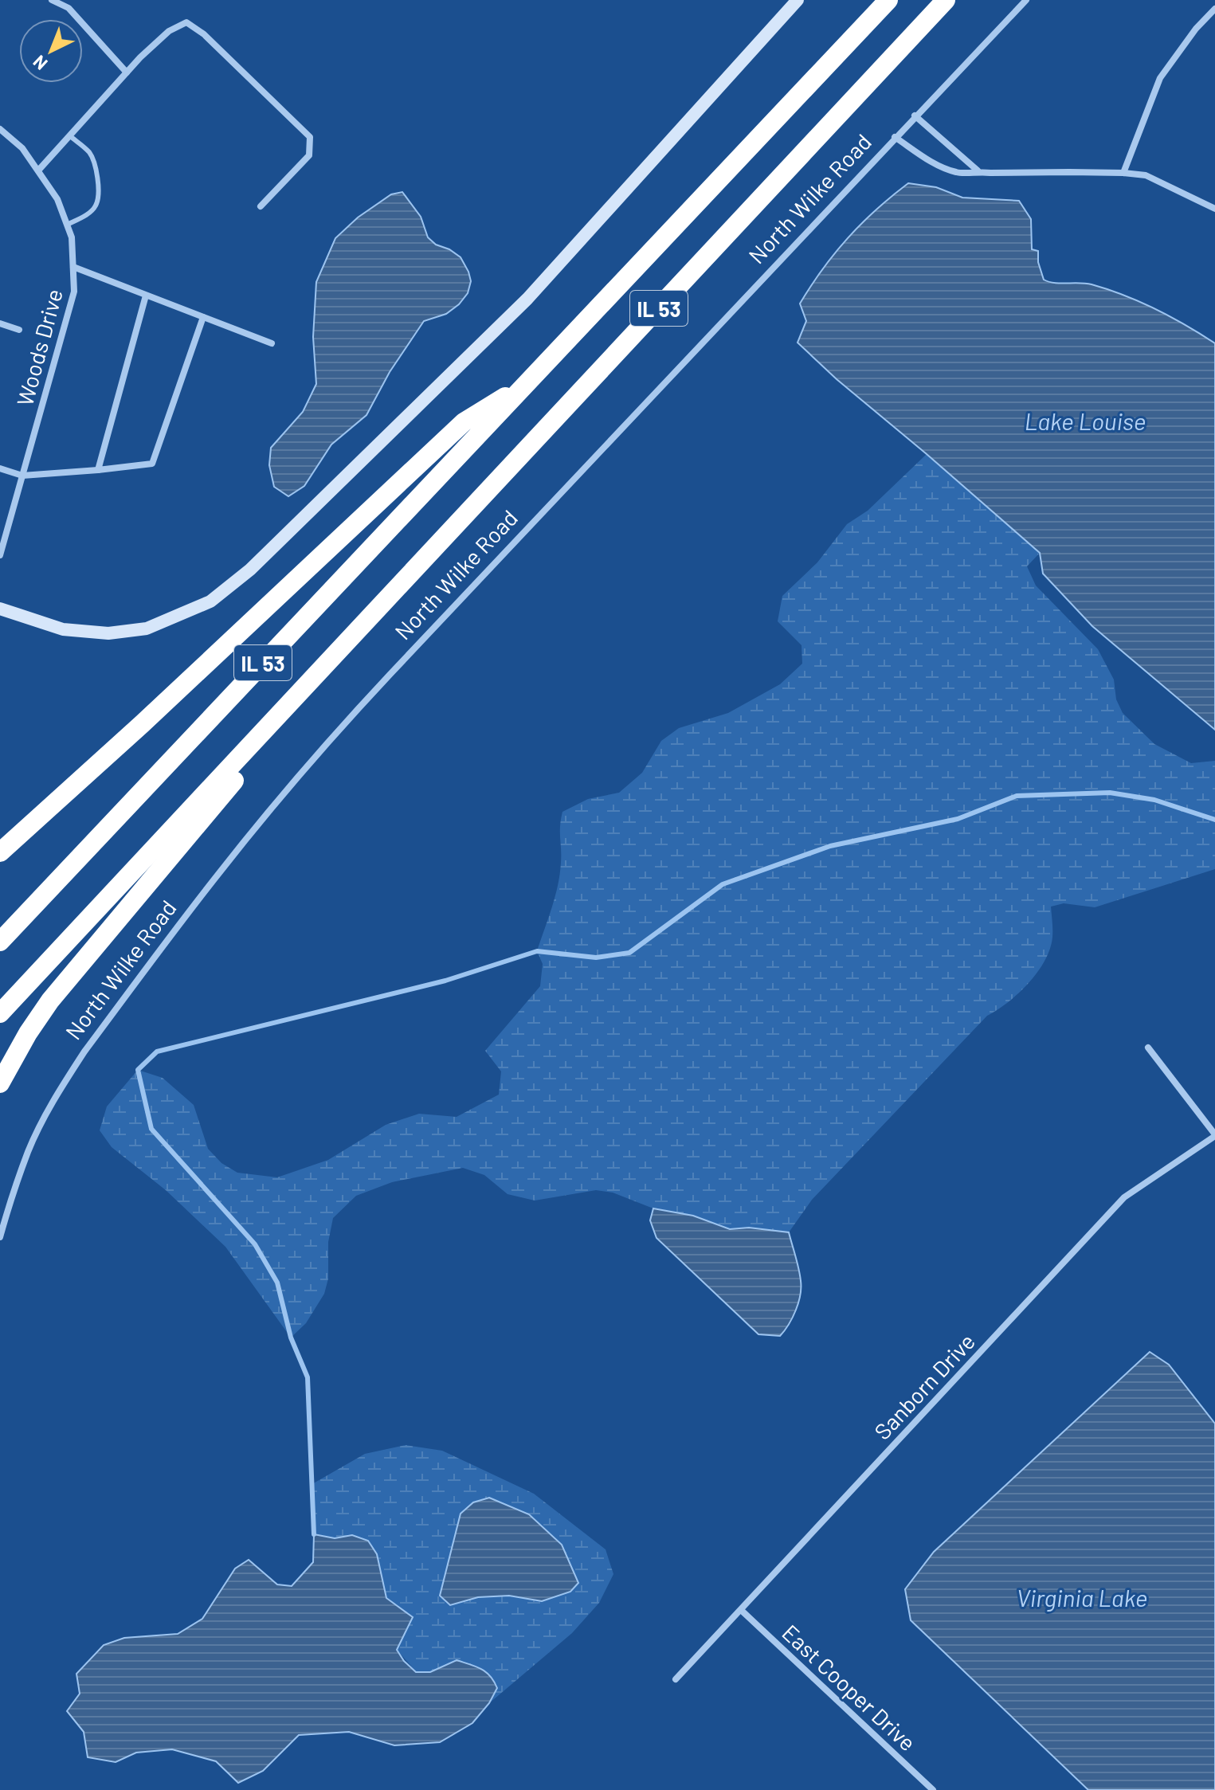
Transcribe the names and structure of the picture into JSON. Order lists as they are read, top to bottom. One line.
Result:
{"streets":{"highway":["IL 53"],"street":["North Wilke Road","Woods Drive","Sanborn Drive","East Cooper Drive"]},"crossings":[["Sanborn Drive","East Cooper Drive"]],"water":["Lake Louise","Virginia Lake"],"north":"bottom left"}
